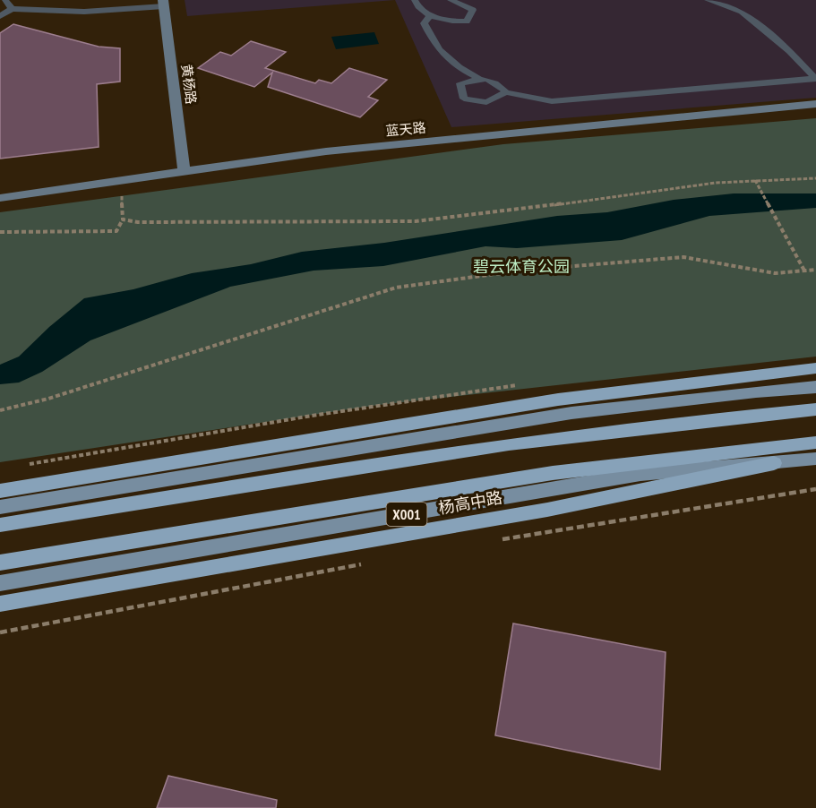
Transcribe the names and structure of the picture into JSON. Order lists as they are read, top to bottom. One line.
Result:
{"streets":{"highway":["杨高中路","X001"],"street":["黄杨路","蓝天路"]},"crossings":[["黄杨路","蓝天路"]],"parks":["碧云体育公园"]}
